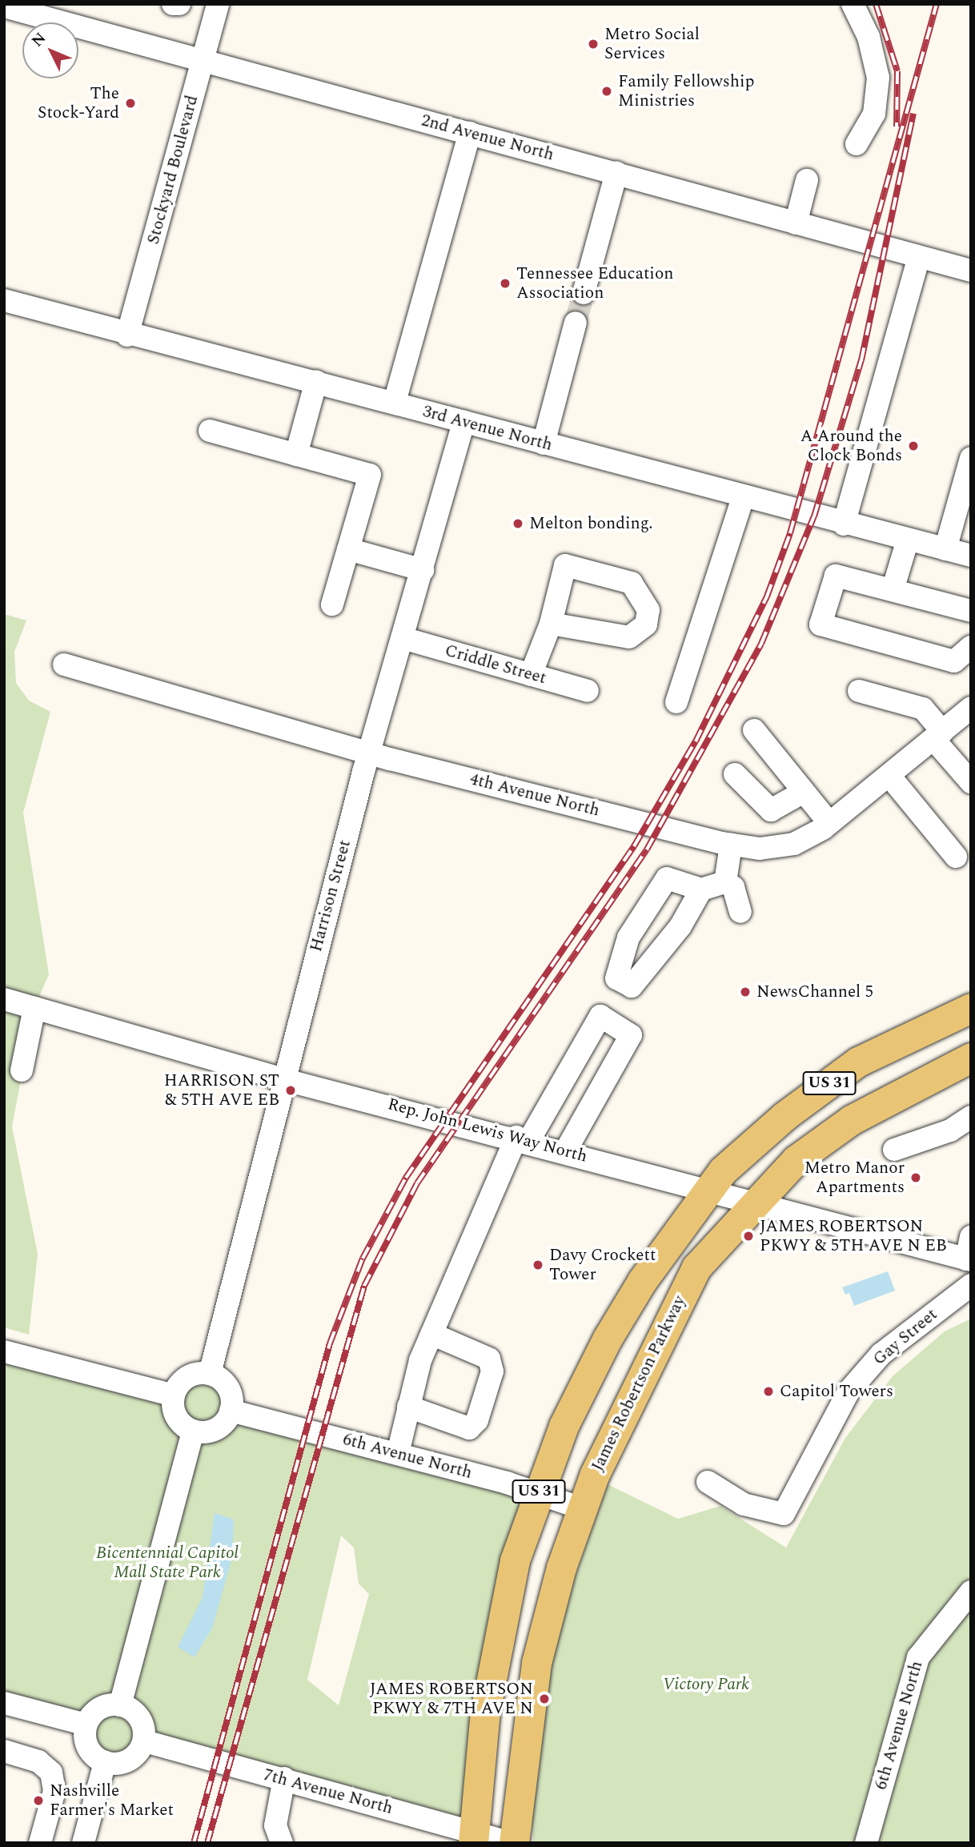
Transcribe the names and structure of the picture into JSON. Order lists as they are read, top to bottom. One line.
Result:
{"streets":{"main road":["US 31","James Robertson Parkway"],"street":["2nd Avenue North","Stockyard Boulevard","3rd Avenue North","Criddle Street","4th Avenue North","Harrison Street","Rep. John Lewis Way North","Gay Street","6th Avenue North","7th Avenue North"]},"crossings":[["2nd Avenue North","Stockyard Boulevard"],["Stockyard Boulevard","3rd Avenue North"],["3rd Avenue North","Harrison Street"],["Criddle Street","Harrison Street"],["4th Avenue North","Harrison Street"],["Harrison Street","Rep. John Lewis Way North"],["Harrison Street","6th Avenue North"],["US 31","Rep. John Lewis Way North"],["US 31","6th Avenue North"],["US 31","7th Avenue North"],["Rep. John Lewis Way North","James Robertson Parkway"],["James Robertson Parkway","6th Avenue North"],["James Robertson Parkway","7th Avenue North"]],"parks":["Bicentennial Capitol Mall State Park","Victory Park"],"places":["Metro Social Services","Family Fellowship Ministries","The Stock-Yard","Tennessee Education Association","A Around the Clock Bonds","Melton bonding.","NewsChannel 5","HARRISON ST & 5TH AVE EB","Metro Manor Apartments","JAMES ROBERTSON PKWY & 5TH AVE N EB","Davy Crockett Tower","Capitol Towers","JAMES ROBERTSON PKWY & 7TH AVE N","Nashville Farmer's Market"],"north":"top left"}
